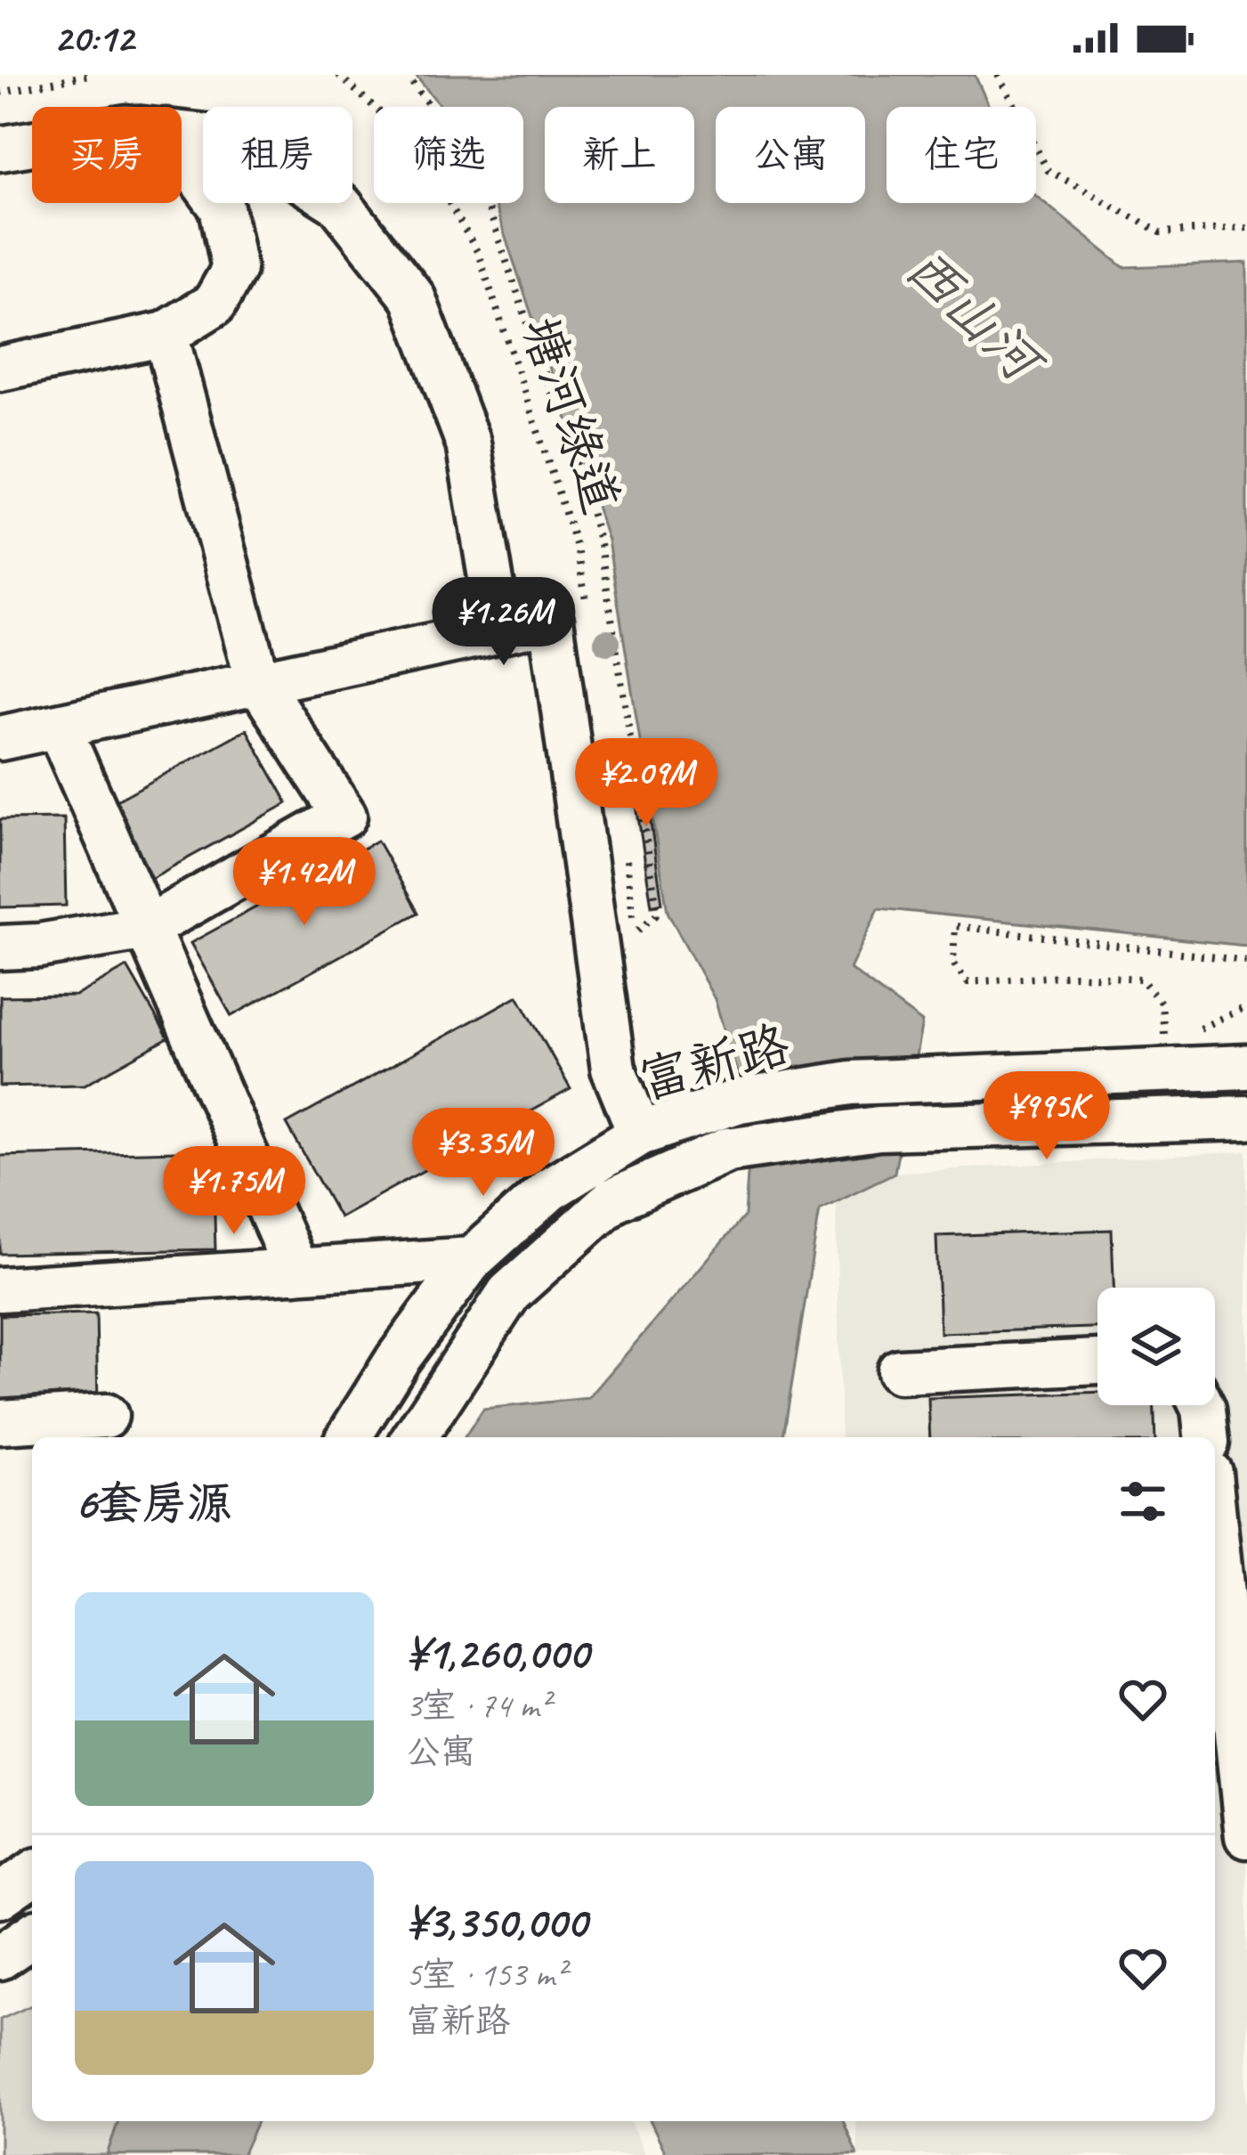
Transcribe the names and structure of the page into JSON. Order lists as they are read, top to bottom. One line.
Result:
{"streets":{"street":["富新路"],"path":["塘河绿道"]},"water":["西山河"],"page":{"status":"20:12","chip":["买房","租房","筛选","新上","公寓","住宅"],"price":["¥1.26M","¥2.09M","¥1.42M","¥995K","¥3.35M","¥1.75M"],"heading":"6套房源","list":[{"name":"¥1,260,000","note":"3室 · 74 m² · 公寓"},{"name":"¥3,350,000","note":"5室 · 153 m² · 富新路"}]}}
